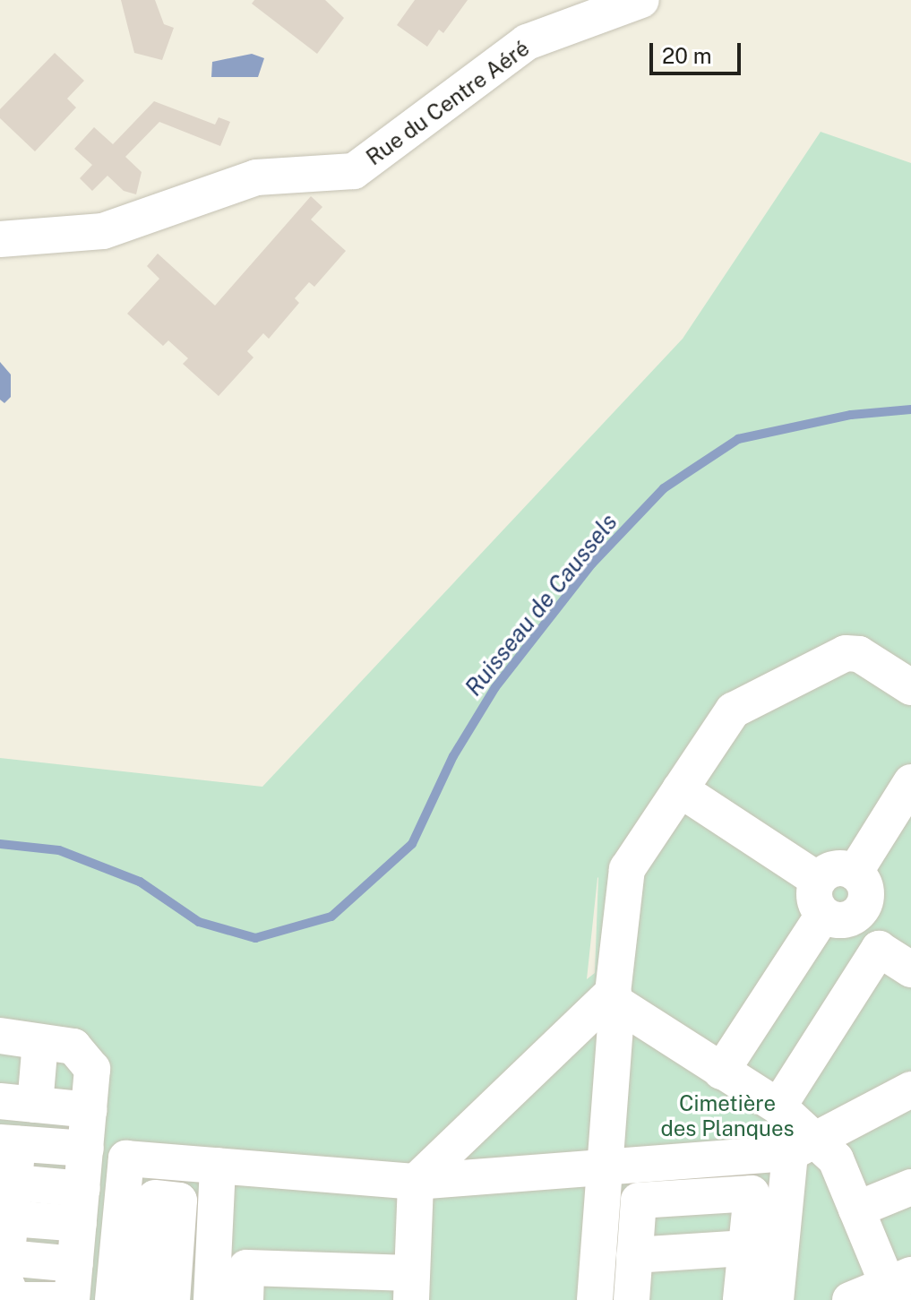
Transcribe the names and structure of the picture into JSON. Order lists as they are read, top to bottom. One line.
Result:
{"streets":{"lane":["Rue du Centre Aéré"]},"water":["Ruisseau de Caussels"],"parks":["Cimetière des Planques"],"scale_bar":"20 m"}
